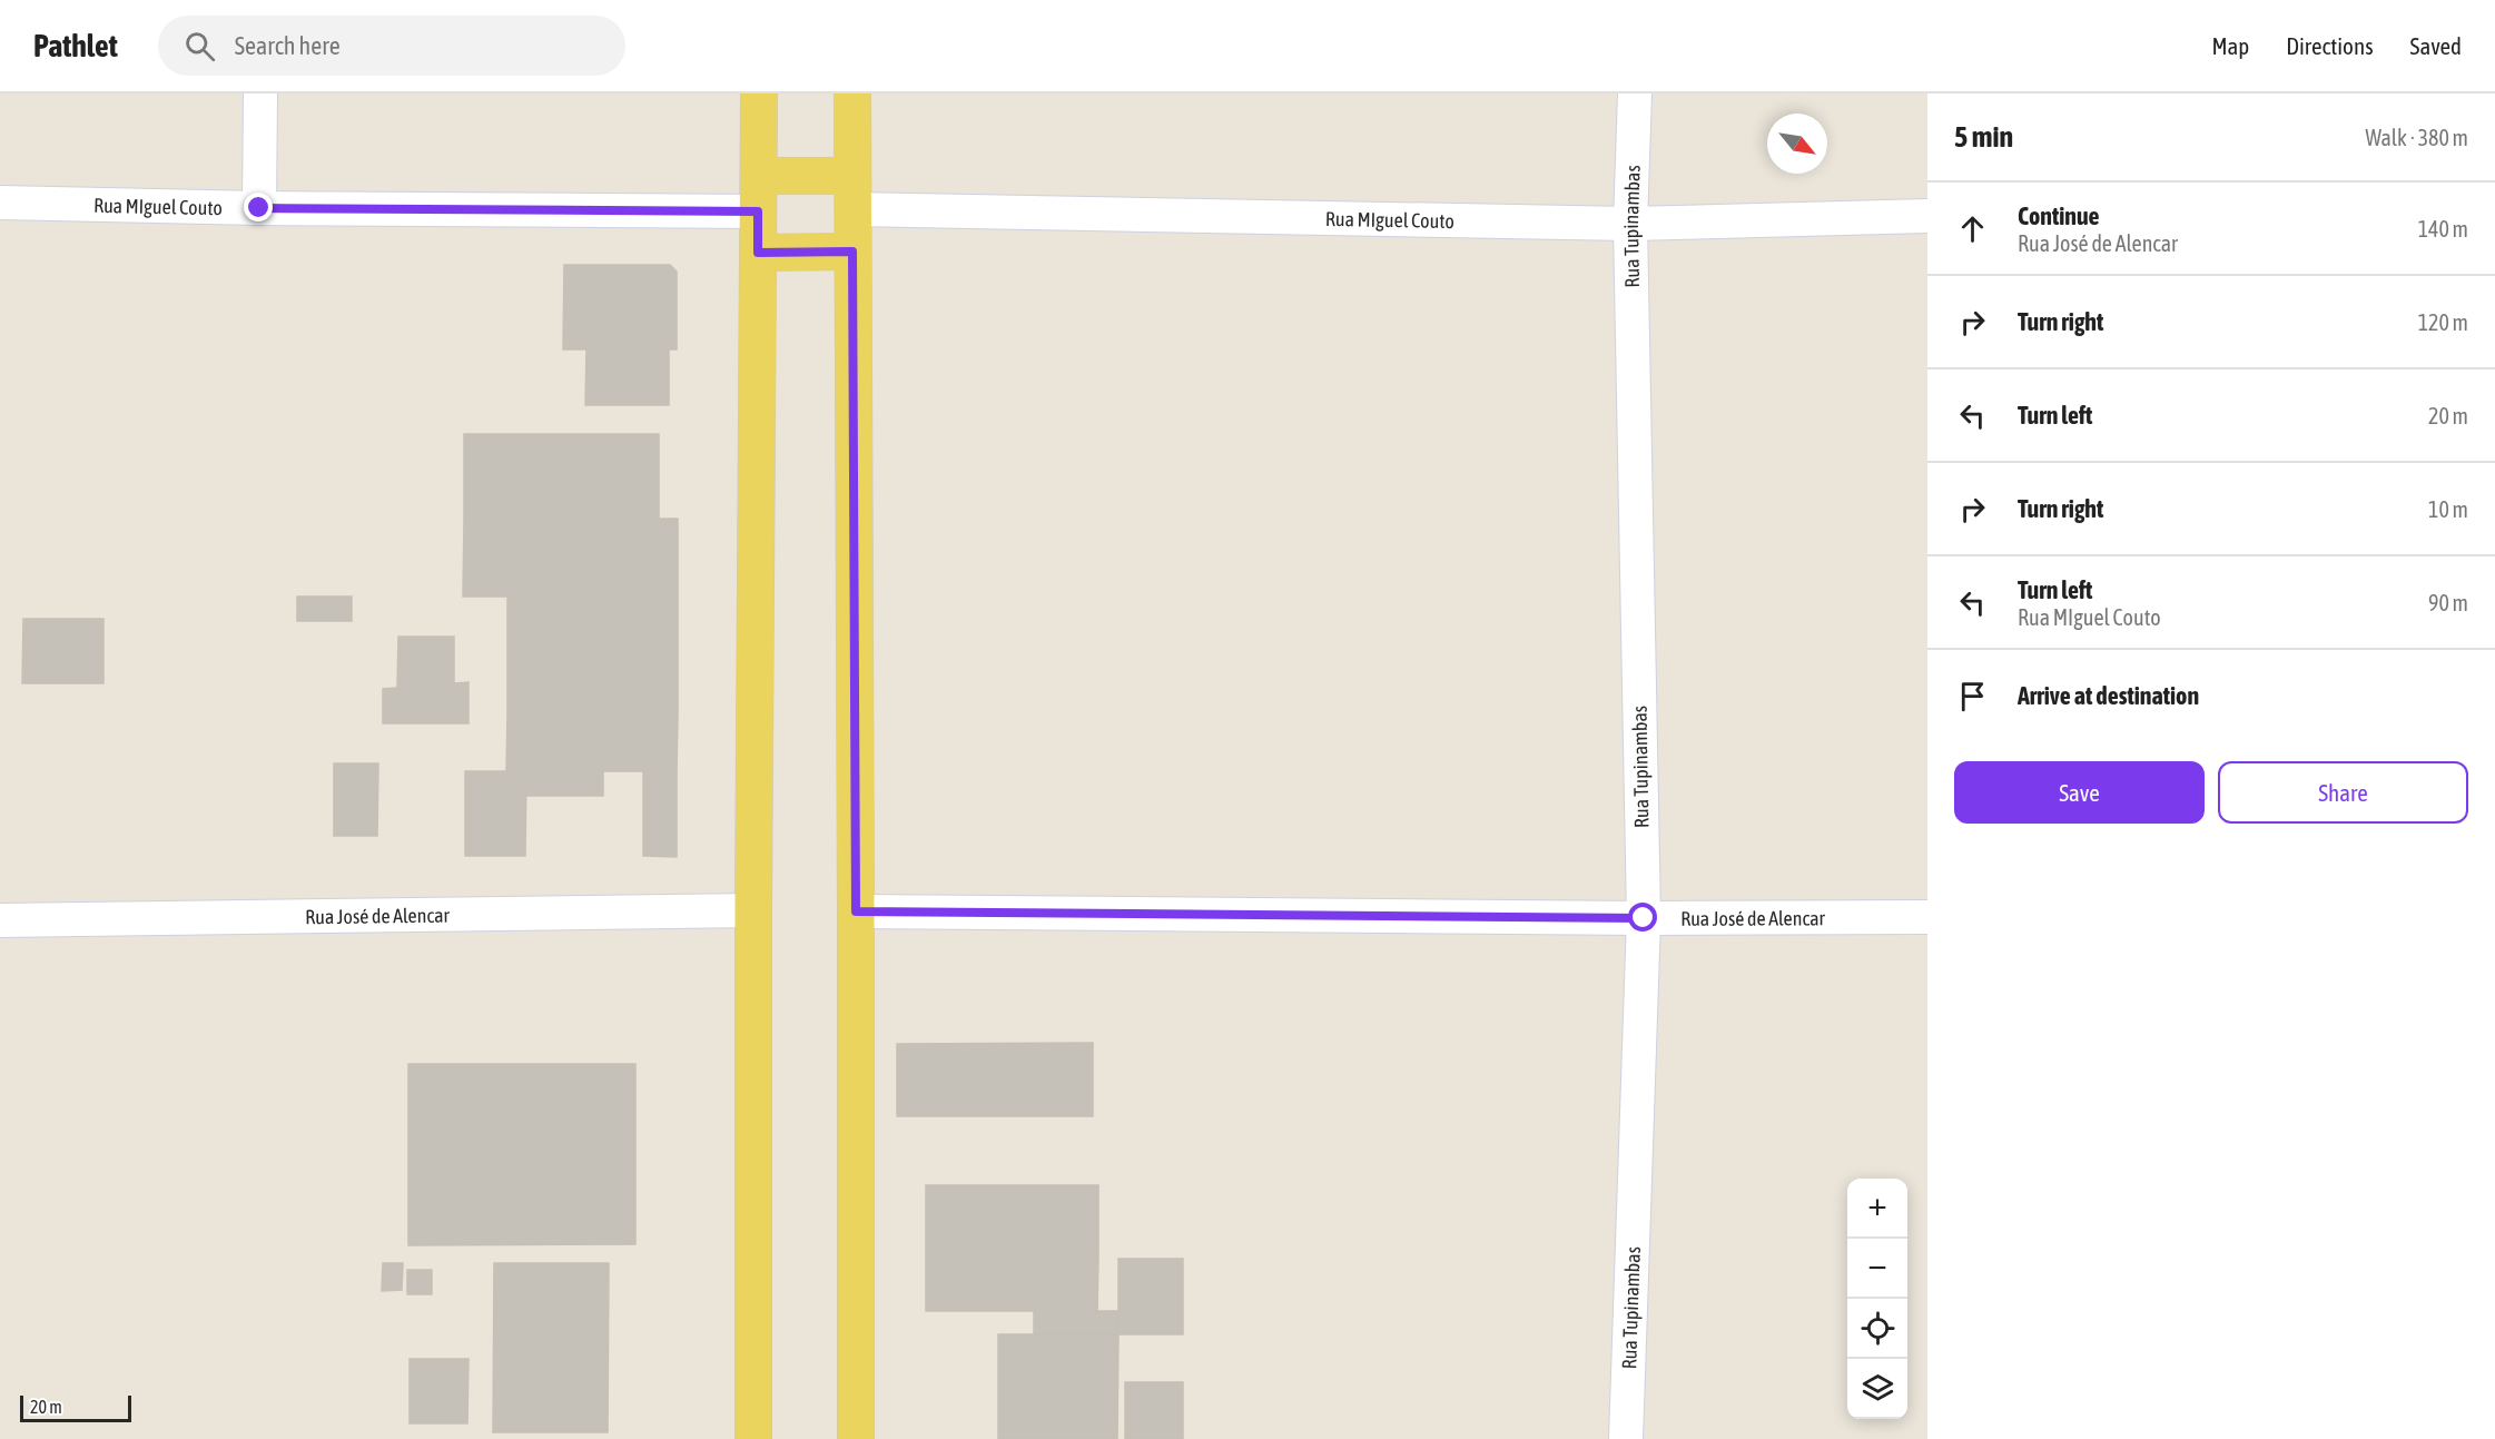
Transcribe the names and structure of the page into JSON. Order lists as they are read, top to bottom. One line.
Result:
{"streets":{"street":["Rua MIguel Couto","Rua Tupinambas","Rua José de Alencar"]},"crossings":[["Rua MIguel Couto","Rua Tupinambas"],["Rua Tupinambas","Rua José de Alencar"]],"scale_bar":"20 m","north":"bottom right","page":{"header":"Pathlet","search":"Search here","nav":["Map","Directions","Saved"],"heading":["5 min","Walk · 380 m"],"list":[["Continue","Rua José de Alencar","140 m"],["Turn right","120 m"],["Turn left","20 m"],["Turn right","10 m"],["Turn left","Rua MIguel Couto","90 m"],"Arrive at destination"],"buttons":["Save","Share"],"map_buttons":["+","−"],"scale":"20 m"}}
